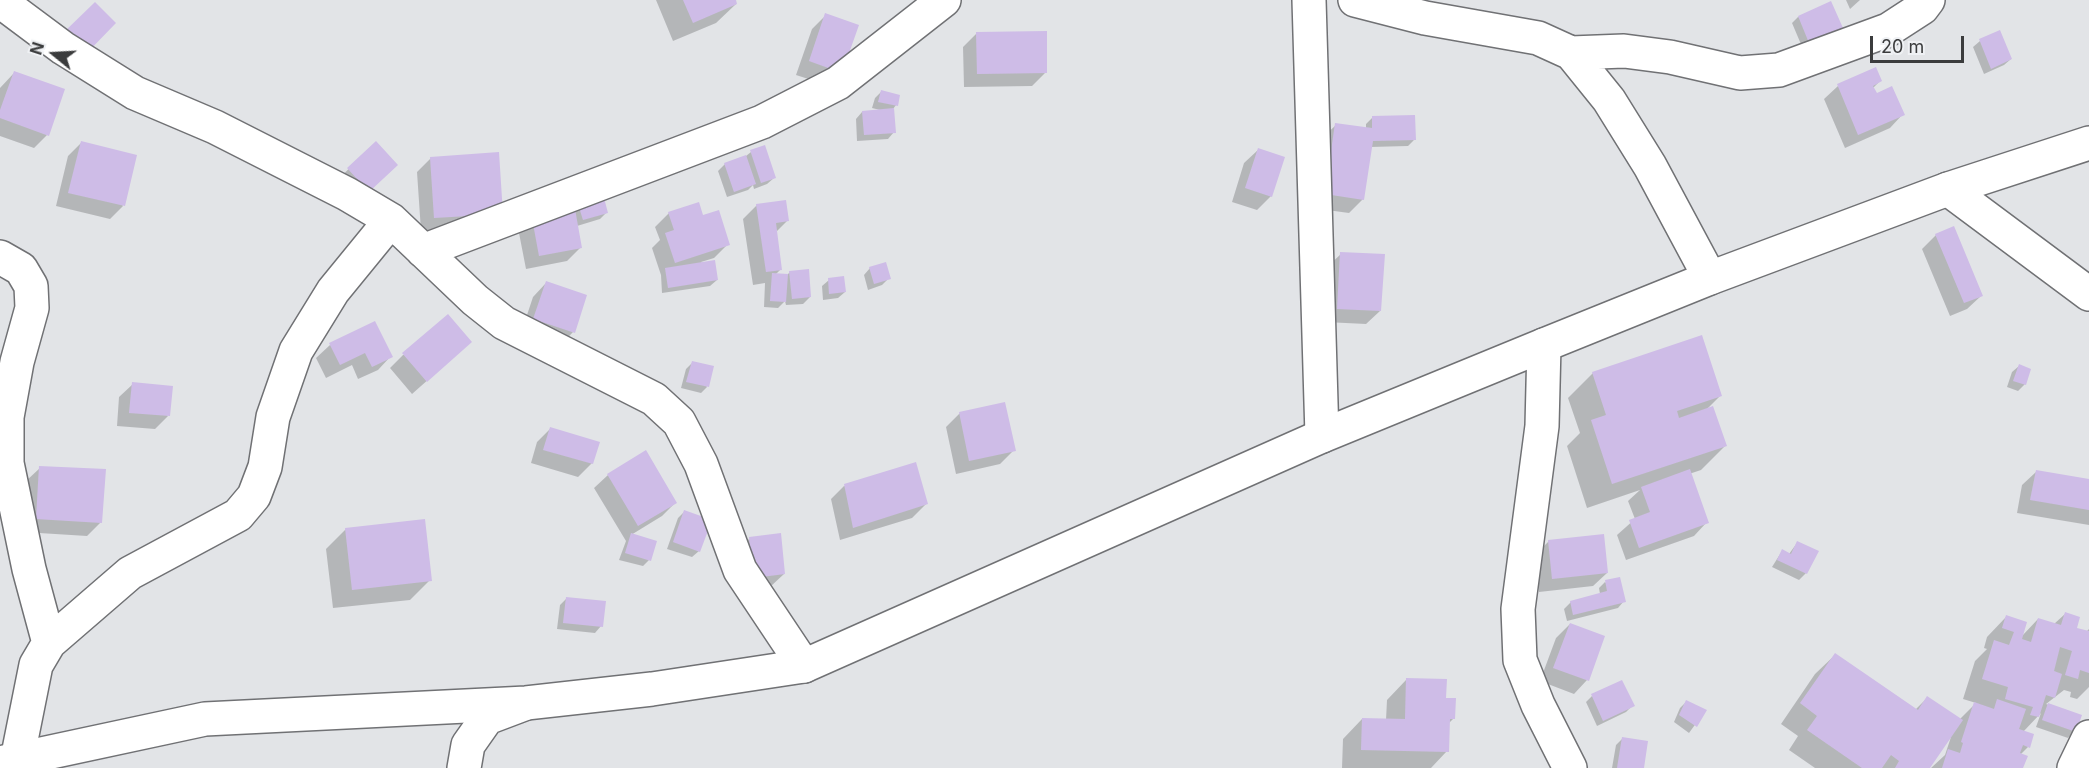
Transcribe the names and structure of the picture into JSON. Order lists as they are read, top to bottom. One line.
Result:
{"scale_bar":"20 m","north":"left"}
